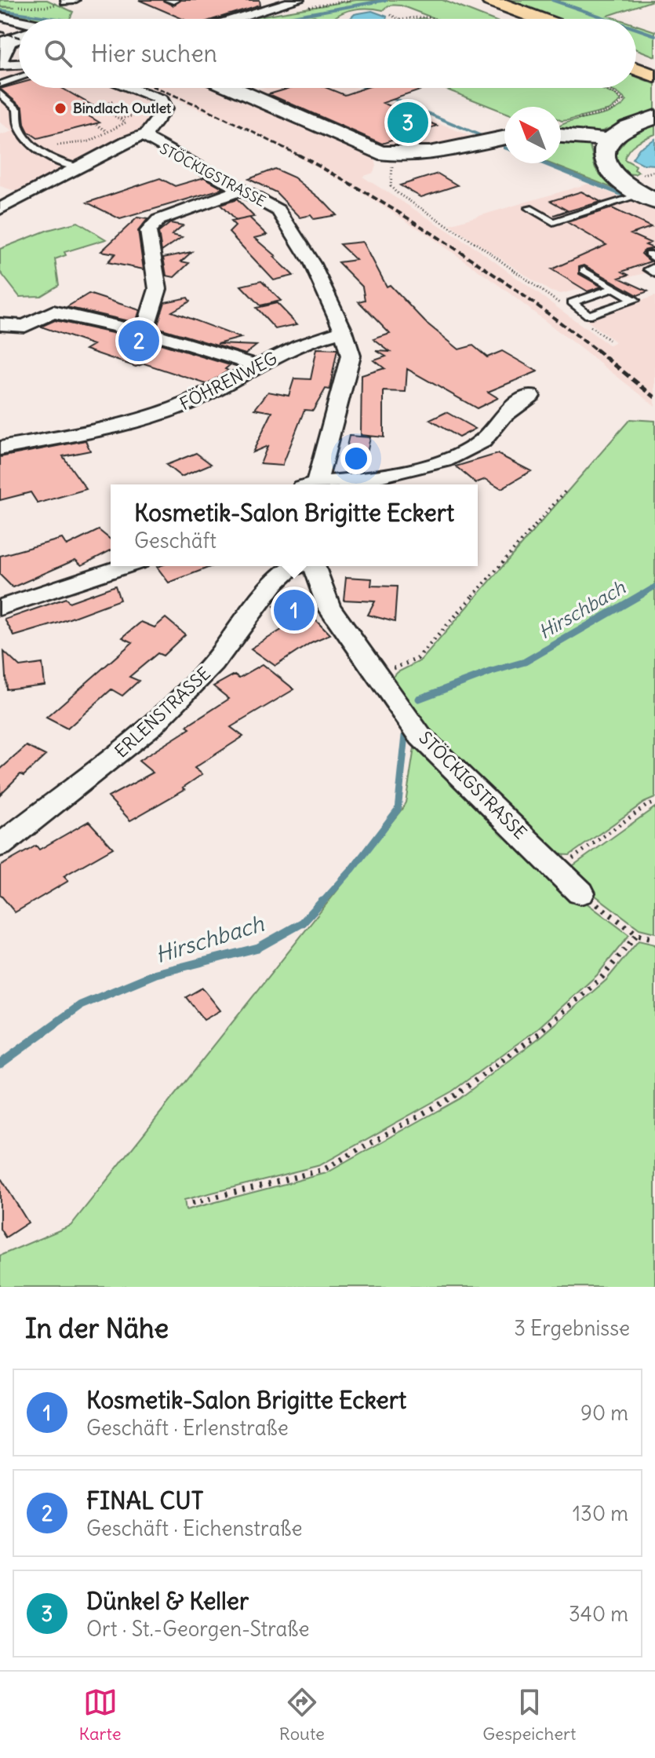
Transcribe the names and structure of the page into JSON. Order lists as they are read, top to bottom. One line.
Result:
{"streets":{"street":["STÖCKIGSTRASSE","FÖHRENWEG","ERLENSTRASSE"]},"crossings":[["STÖCKIGSTRASSE","FÖHRENWEG"]],"water":["Hirschbach"],"places":["Bindlach Outlet"],"north":"top left","page":{"search":"Hier suchen","pins":["3","2","1"],"popup":["Kosmetik-Salon Brigitte Eckert","Geschäft"],"heading":["In der Nähe","3 Ergebnisse"],"list":[{"mark":"1","name":"Kosmetik-Salon Brigitte Eckert","note":"Geschäft · Erlenstraße","value":"90 m"},{"mark":"2","name":"FINAL CUT","note":"Geschäft · Eichenstraße","value":"130 m"},{"mark":"3","name":"Dünkel & Keller","note":"Ort · St.-Georgen-Straße","value":"340 m"}],"nav":["Karte","Route","Gespeichert"]}}
